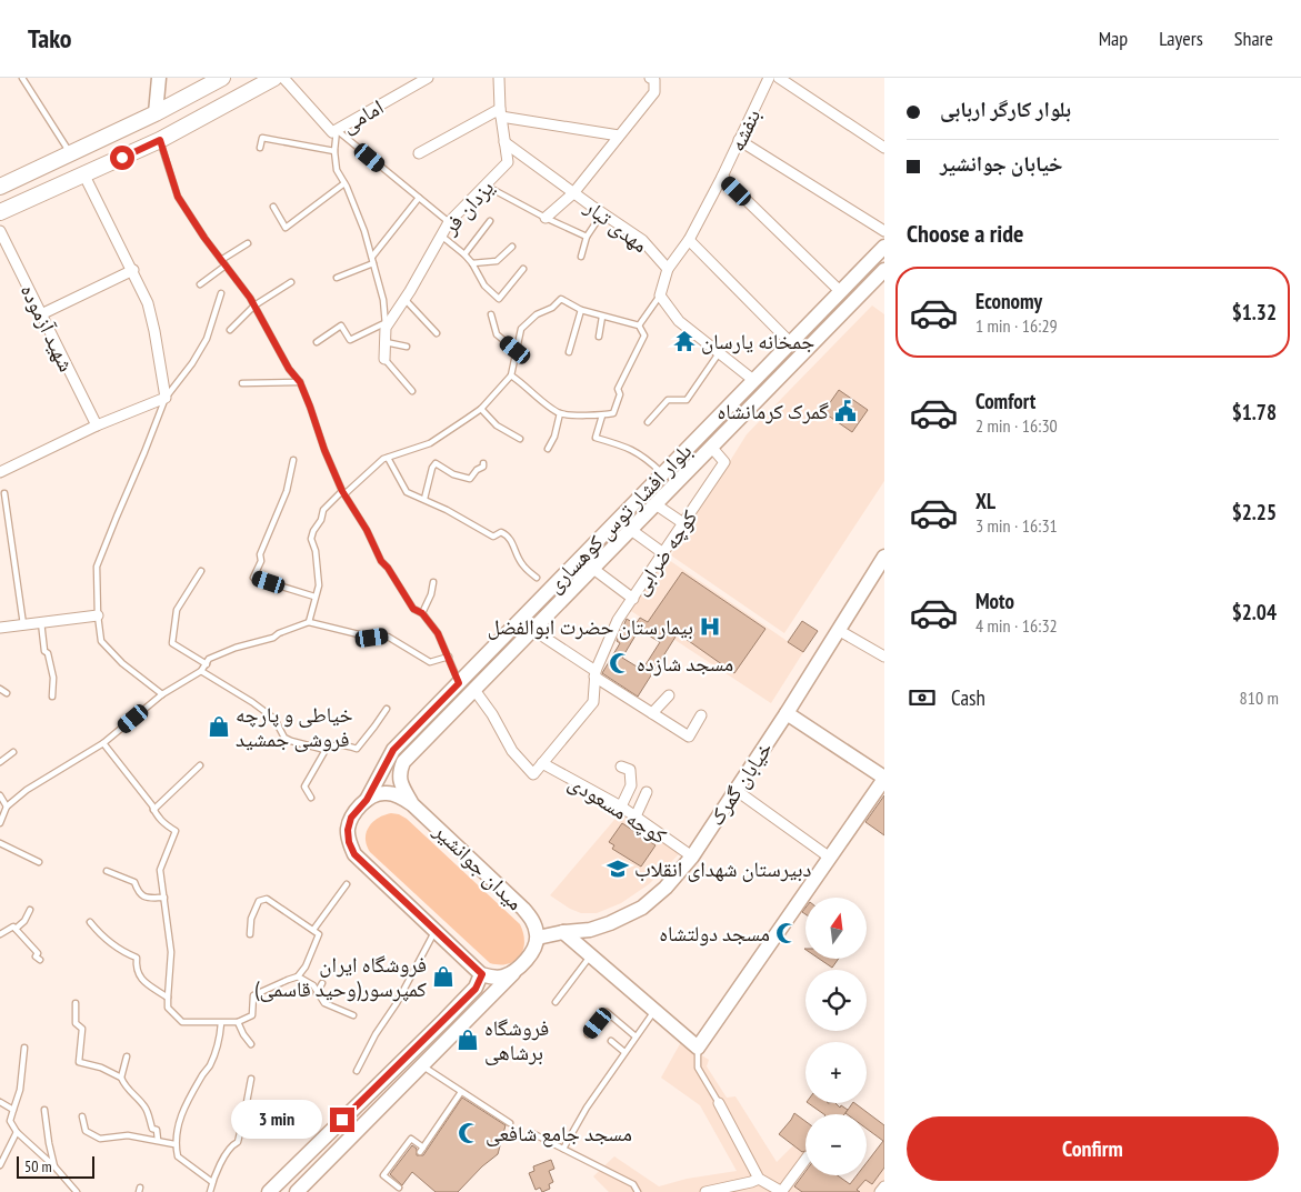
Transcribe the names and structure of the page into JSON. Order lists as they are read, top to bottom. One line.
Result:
{"streets":{"main road":["بلوار افشار توس کوهساری","خیابان گمرک","میدان جوانشیر"],"street":["امامی","بنفشه","یزدان فر","مهدی تبار","شهید آزموده","کوچه ضرابی","کوچه مسعودی"]},"crossings":[["بنفشه","مهدی تبار"],["یزدان فر","مهدی تبار"],["بلوار افشار توس کوهساری","کوچه ضرابی"],["بلوار افشار توس کوهساری","میدان جوانشیر"],["کوچه ضرابی","کوچه مسعودی"],["خیابان گمرک","کوچه مسعودی"],["خیابان گمرک","میدان جوانشیر"]],"places":{"temple":["جمخانه یارسان"],"public building":["گمرک کرمانشاه"],"hospital":["بیمارستان حضرت ابوالفضل"],"mosque":["مسجد شازده","مسجد دولتشاه","مسجد جامع شافعی"],"shop":["خیاطی ‌‌و‌ پارچه فروشی جمشید","فروشگاه ایران کمپرسور(وحید قاسمی)","فروشگاه برشاهی"],"school or university":["دبیرستان شهدای انقلاب"]},"scale_bar":"50 m","north":"top","page":{"header":"Tako","nav":["Map","Layers","Share"],"banner":["بلوار کارگر اربابی","خیابان جوانشیر"],"heading":"Choose a ride","list":[{"name":"Economy","note":"1 min · 16:29","value":"$1.32"},{"name":"Comfort","note":"2 min · 16:30","value":"$1.78"},{"name":"XL","note":"3 min · 16:31","value":"$2.25"},{"name":"Moto","note":"4 min · 16:32","value":"$2.04"}],"pay":["Cash","810 m"],"map_buttons":["+","−"],"bubble":"3 min","buttons":"Confirm","scale":"50 m"}}
